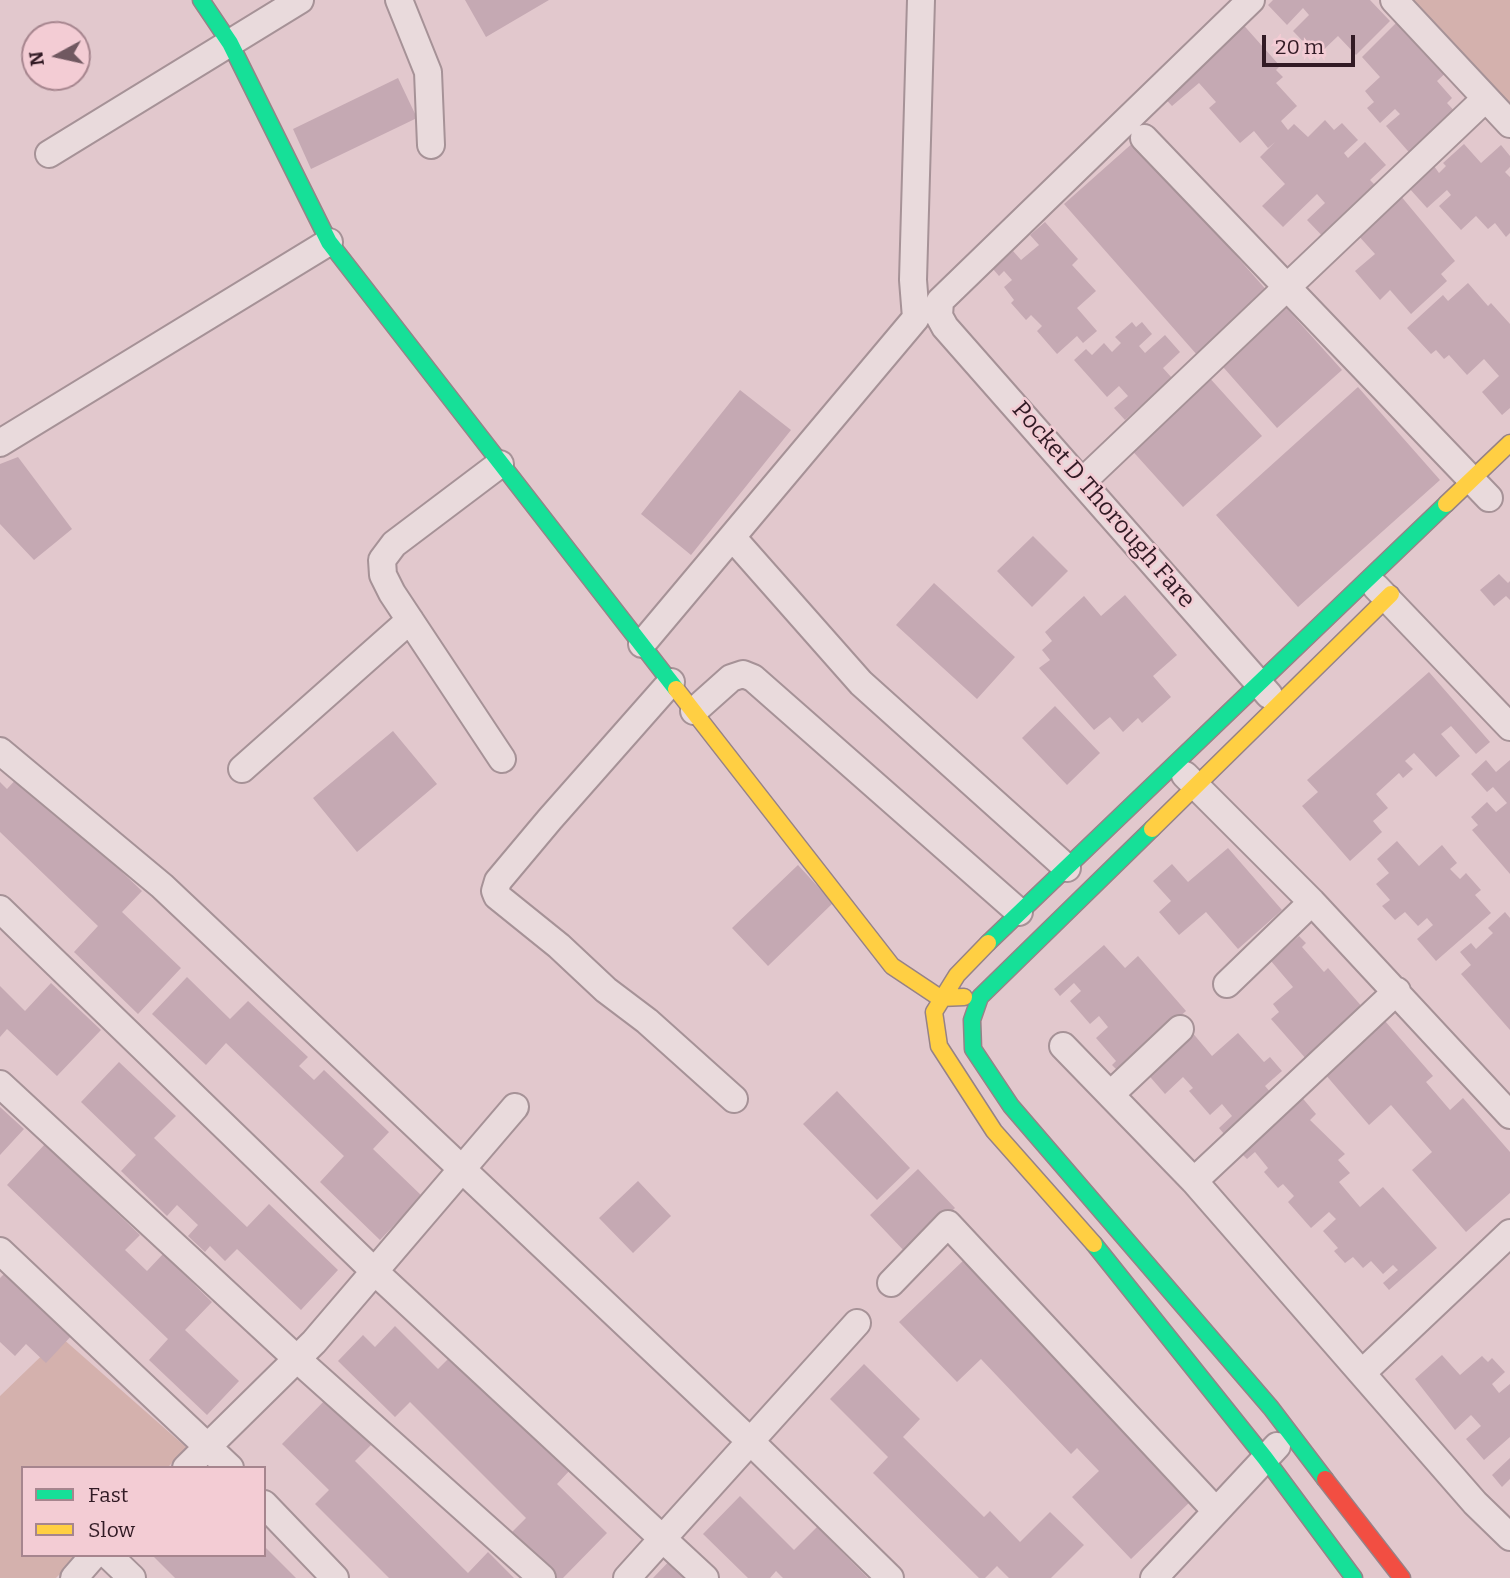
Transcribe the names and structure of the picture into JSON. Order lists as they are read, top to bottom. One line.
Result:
{"streets":{"street":["Pocket D Thorough Fare"]},"legend":["Fast","Slow"],"scale_bar":"20 m","north":"left"}
